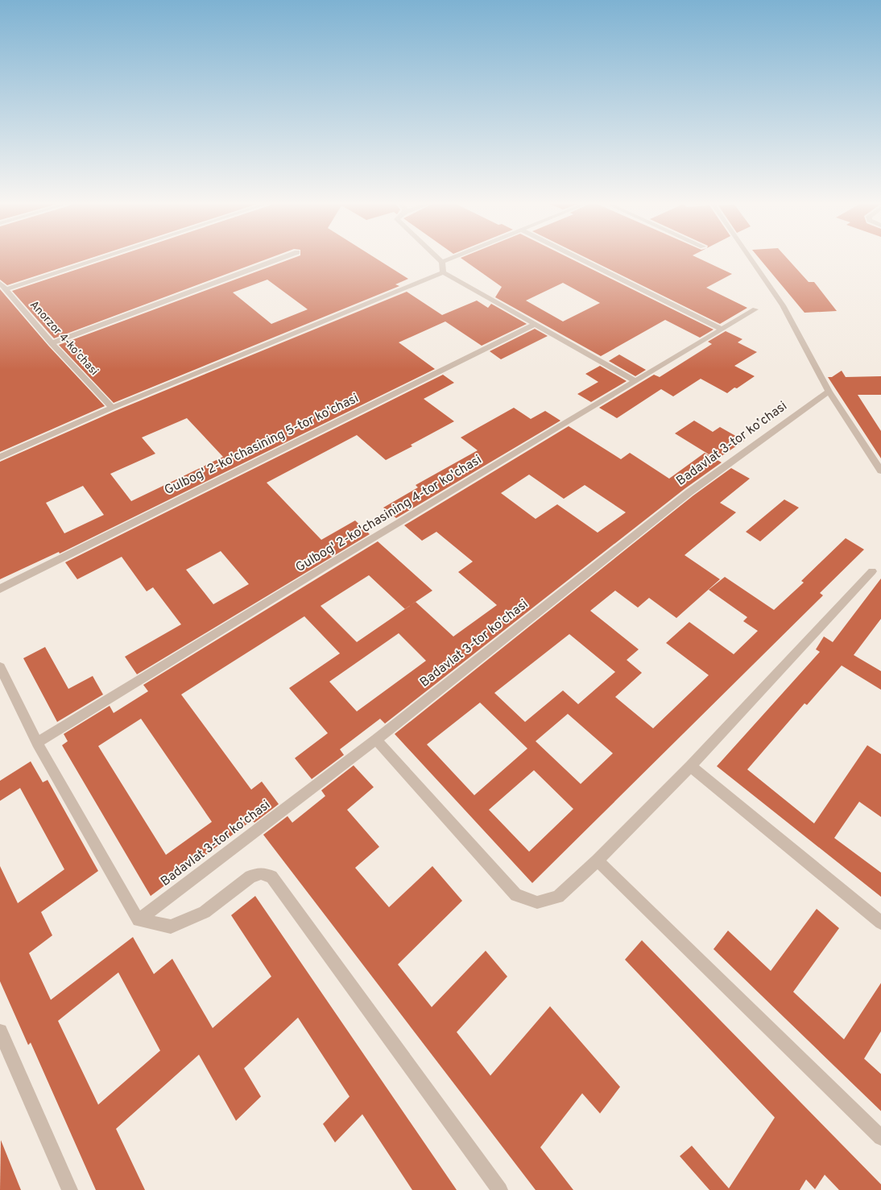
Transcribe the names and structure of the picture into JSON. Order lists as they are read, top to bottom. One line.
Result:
{"streets":{"street":["Аnorzor 4-koʼchasi","Badavlat 3-tor koʼchasi","Gulbog' 2-ko'chasining 5-tor ko'chasi","Gulbog' 2-ko'chasining 4-tor ko'chasi"]}}
